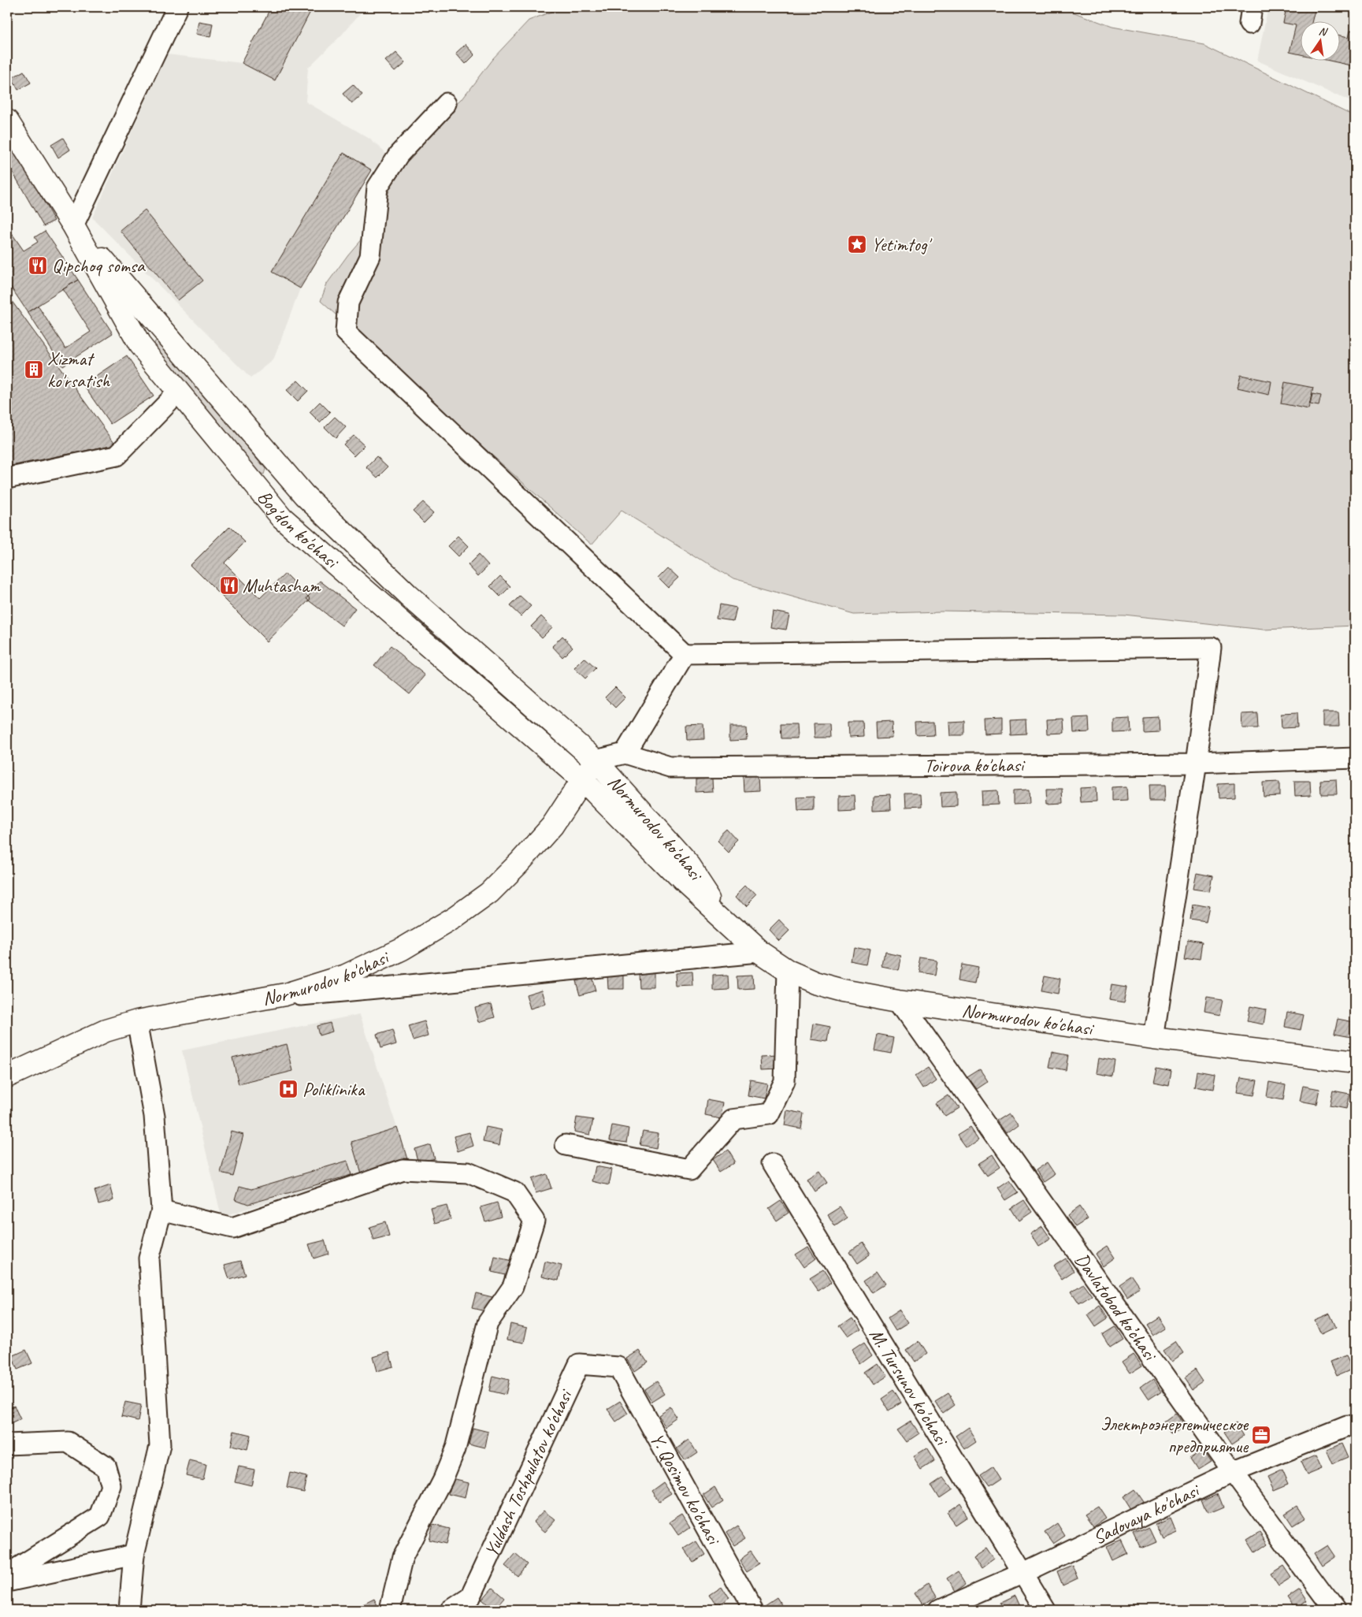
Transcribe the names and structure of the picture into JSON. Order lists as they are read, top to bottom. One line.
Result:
{"streets":{"main road":["Bog'don ko'chasi","Normurodov ko'chasi"],"street":["Toirova ko'chasi","Davlatobod ko’chasi","M. Tursunov ko'chasi","Yuldash Toshpulatov ko'chasi","Y. Qosimov ko'chasi","Sadovaya ko'chasi"]},"crossings":[["Bog'don ko'chasi","Normurodov ko'chasi"],["Normurodov ko'chasi","Davlatobod ko’chasi"],["Davlatobod ko’chasi","Sadovaya ko'chasi"],["M. Tursunov ko'chasi","Sadovaya ko'chasi"],["Yuldash Toshpulatov ko'chasi","Y. Qosimov ko'chasi"]],"places":{"place":["Yetimtog'"],"restaurant":["Qipchoq somsa","Muhtasham"],"building":["Xizmat ko'rsatish"],"hospital":["Poliklinika"],"office":["Электроэнергетическое предприятие"]},"north":"top"}
